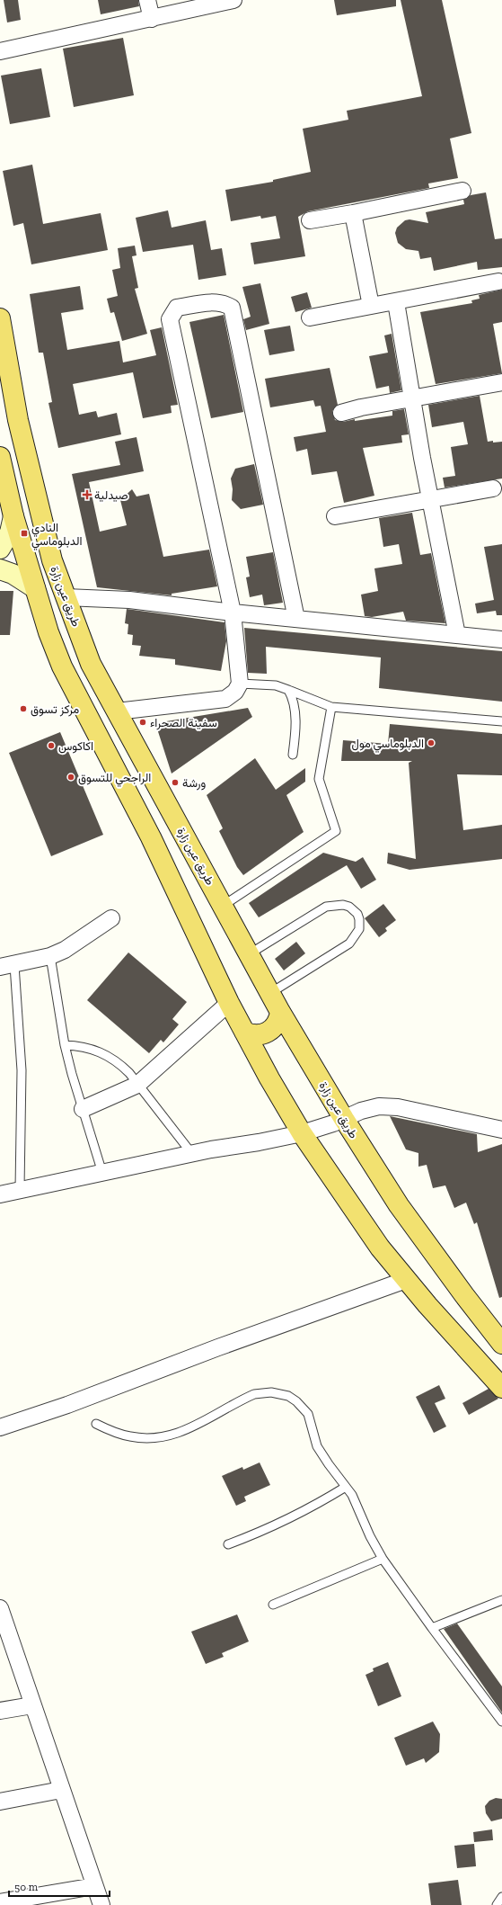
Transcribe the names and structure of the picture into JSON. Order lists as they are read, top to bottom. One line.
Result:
{"streets":{"main road":["طريق عين زارة"]},"places":{"health":["صيدلية"],"transit":["النادي الدبلوماسي"],"other":["مركز تسوق","سفينة الصحراء","الدبلوماسي مول","اكاكوس","الراجحي للتسوق","ورشة"]},"scale_bar":"50 m"}
